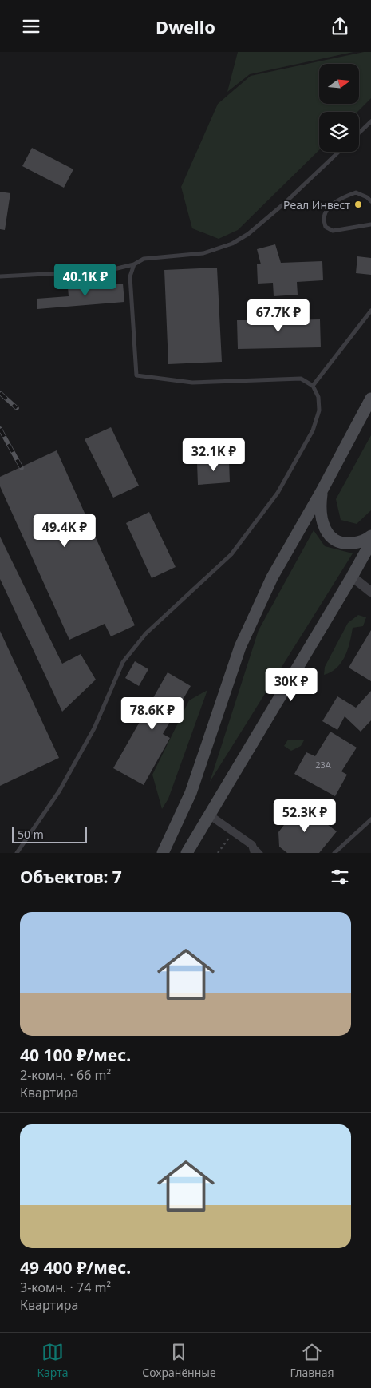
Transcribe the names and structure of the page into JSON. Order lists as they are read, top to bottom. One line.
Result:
{"places":["Реал Инвест"],"house_numbers":["23А"],"scale_bar":"50 m","north":"right","page":{"header":"Dwello","price":["40.1K ₽","67.7K ₽","32.1K ₽","49.4K ₽","30K ₽","78.6K ₽","52.3K ₽"],"scale":"50 m","heading":"Объектов: 7","list":[{"name":"40 100 ₽/мес.","note":"2-комн. · 66 m² · Квартира"},{"name":"49 400 ₽/мес.","note":"3-комн. · 74 m² · Квартира"}],"tabs":["Карта","Сохранённые","Главная"]}}
